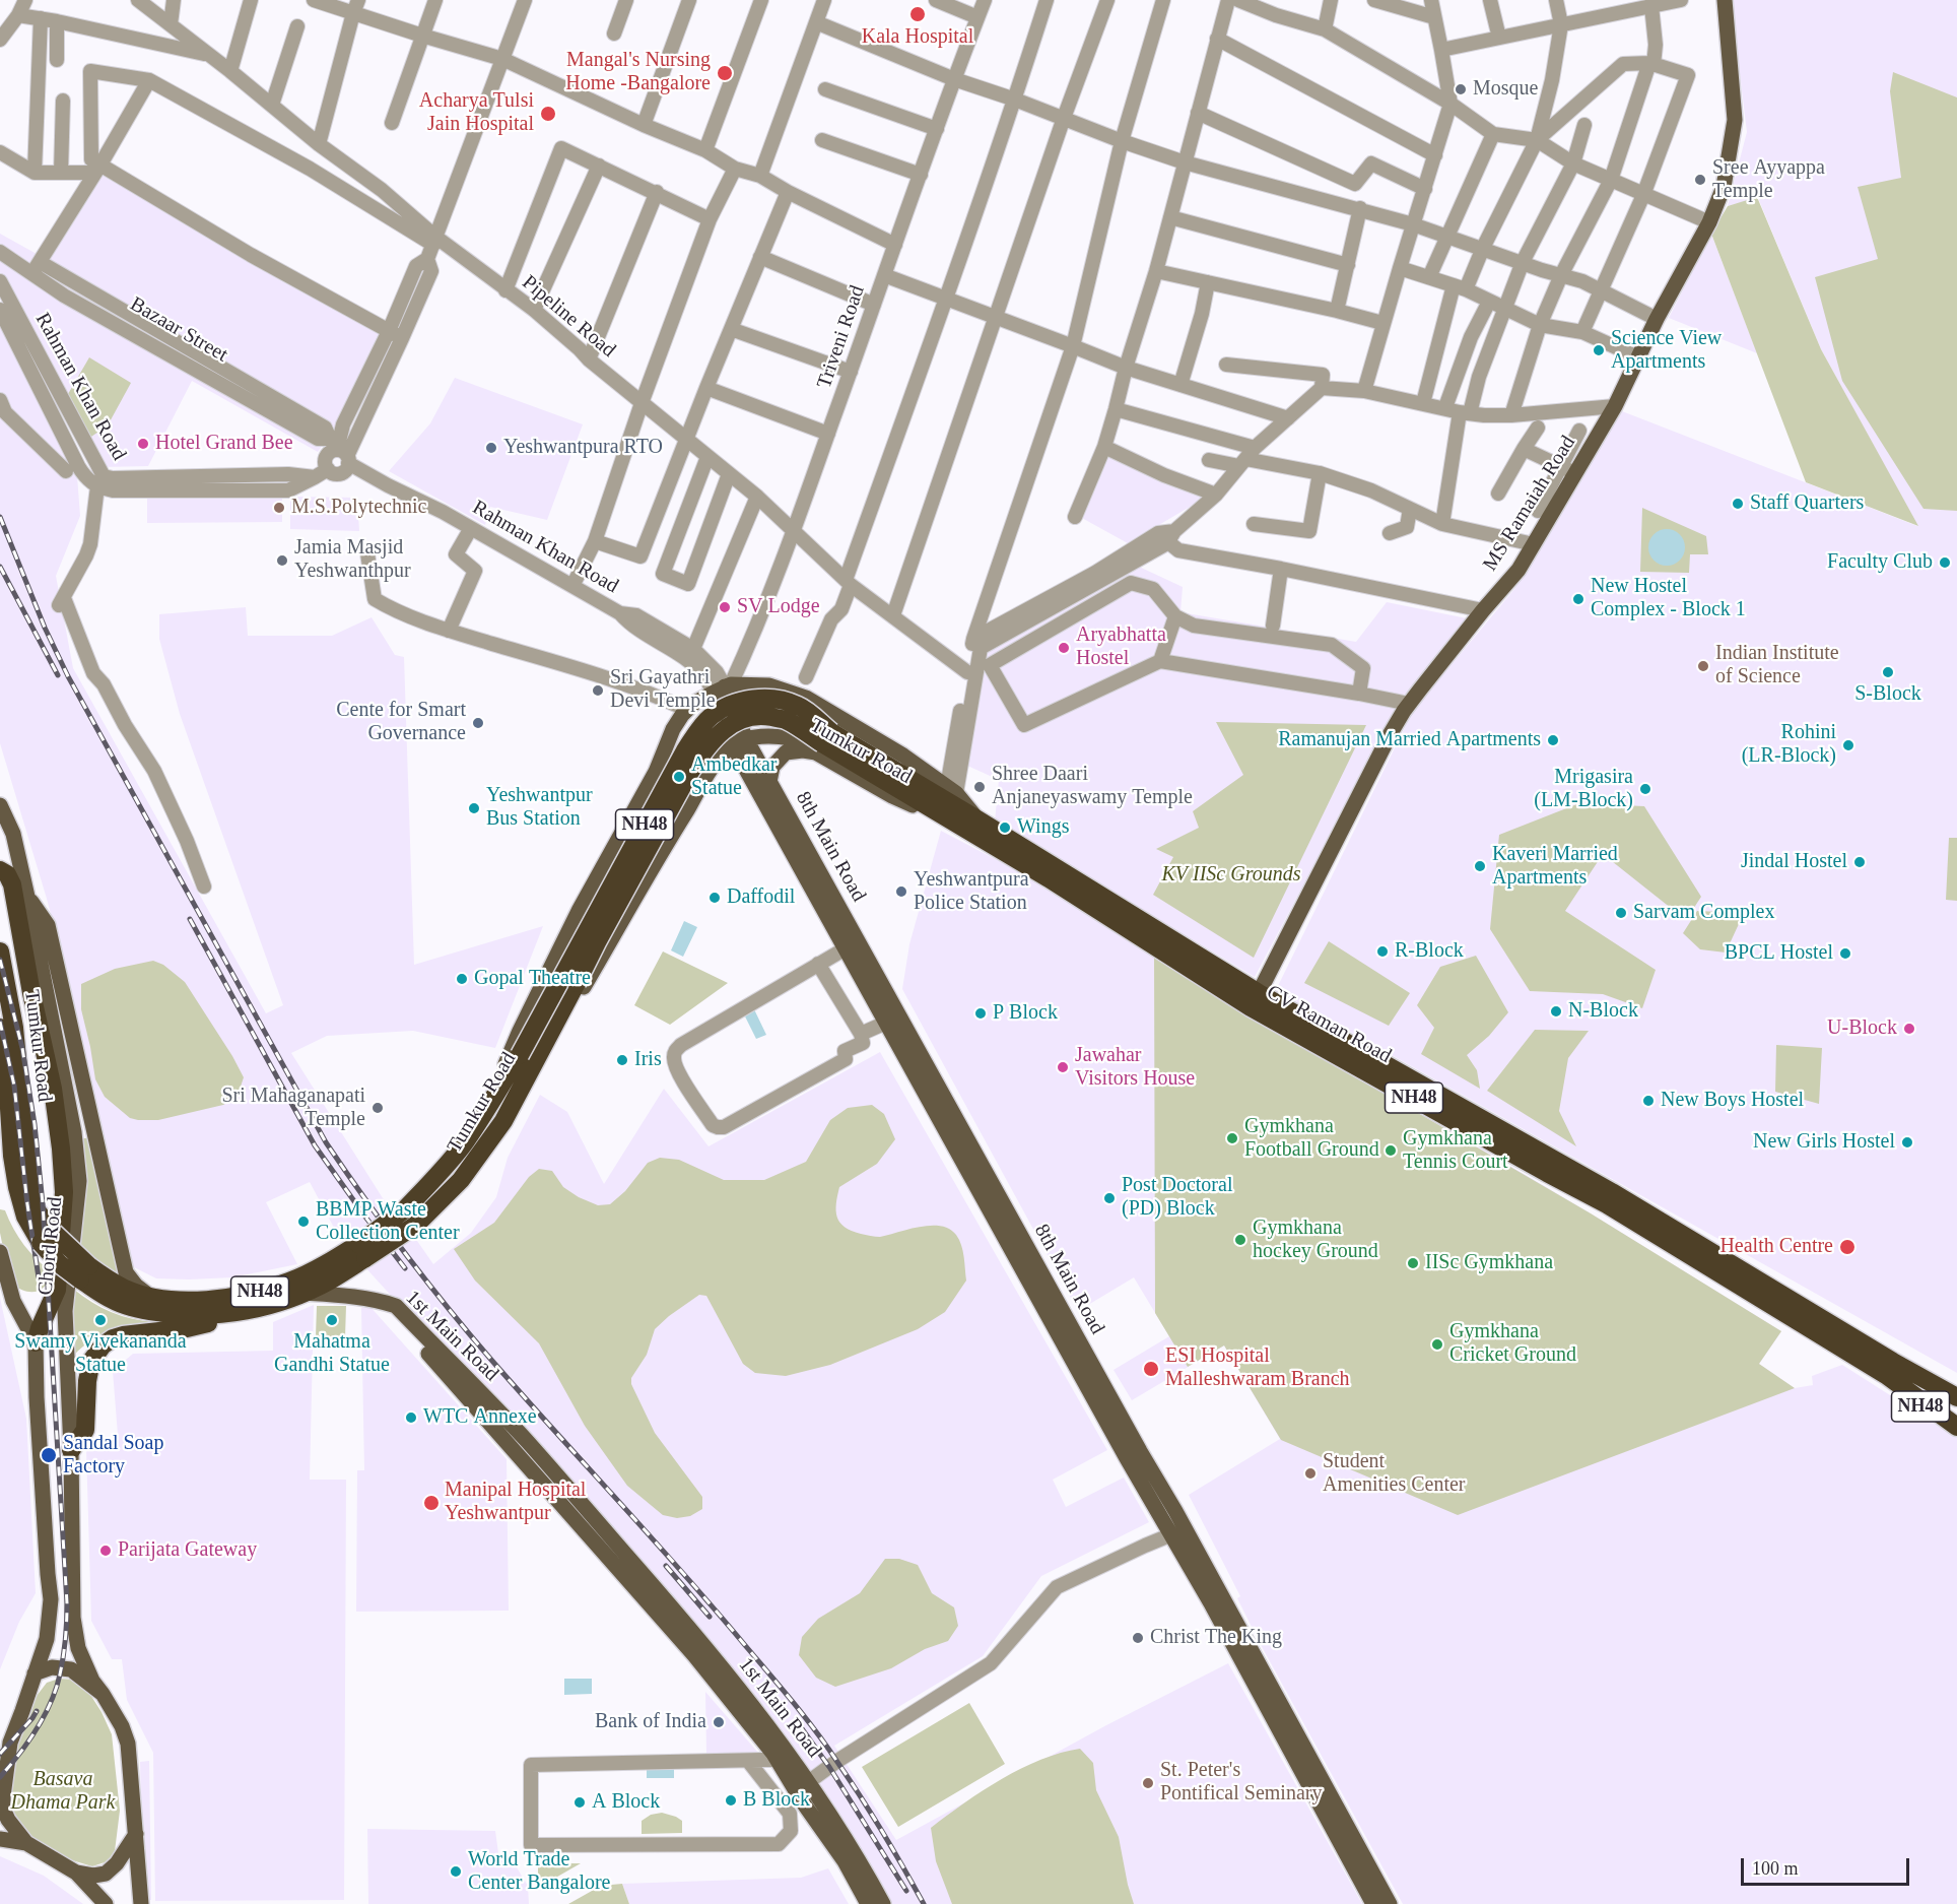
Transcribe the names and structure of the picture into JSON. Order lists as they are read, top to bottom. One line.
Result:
{"streets":{"highway":["Tumkur Road","NH48","CV Raman Road"],"main road":["MS Ramaiah Road","8th Main Road","Chord Road","1st Main Road"],"street":["Pipeline Road","Triveni Road","Rahman Khan Road"]},"crossings":[["Pipeline Road","Triveni Road"],["Triveni Road","Tumkur Road"],["Triveni Road","8th Main Road"],["Rahman Khan Road","8th Main Road"],["MS Ramaiah Road","CV Raman Road"],["Tumkur Road","NH48"],["Tumkur Road","8th Main Road"],["Tumkur Road","CV Raman Road"],["NH48","CV Raman Road"]],"parks":["KV IISc Grounds","Basava Dhama Park"],"places":["Kala Hospital","Mangal's Nursing Home -Bangalore","Mosque","Acharya Tulsi Jain Hospital","Sree Ayyappa Temple","Science View Apartments","Hotel Grand Bee","Yeshwantpura RTO","Staff Quarters","M.S.Polytechnic","Jamia Masjid Yeshwanthpur","Faculty Club","New Hostel Complex - Block 1","SV Lodge","Aryabhatta Hostel","Indian Institute of Science","S-Block","Sri Gayathri Devi Temple","Cente for Smart Governance","Ramanujan Married Apartments","Rohini (LR-Block)","Ambedkar Statue","Shree Daari Anjaneyaswamy Temple","Mrigasira (LM-Block)","Yeshwantpur Bus Station","Wings","Jindal Hostel","Kaveri Married Apartments","Yeshwantpura Police Station","Daffodil","Sarvam Complex","R-Block","BPCL Hostel","Gopal Theatre","N-Block","P Block","U-Block","Iris","Jawahar Visitors House","New Boys Hostel","Sri Mahaganapati Temple","Gymkhana Football Ground","New Girls Hostel","Gymkhana Tennis Court","Post Doctoral (PD) Block","BBMP Waste Collection Center","Gymkhana hockey Ground","Health Centre","IISc Gymkhana","Swamy Vivekananda Statue","Mahatma Gandhi Statue","Gymkhana Cricket Ground","ESI Hospital Malleshwaram Branch","WTC Annexe","Sandal Soap Factory","Student Amenities Center","Manipal Hospital Yeshwantpur","Parijata Gateway","Christ The King","Bank of India","St. Peter's Pontifical Seminary","B Block","A Block","World Trade Center Bangalore"],"scale_bar":"100 m"}
